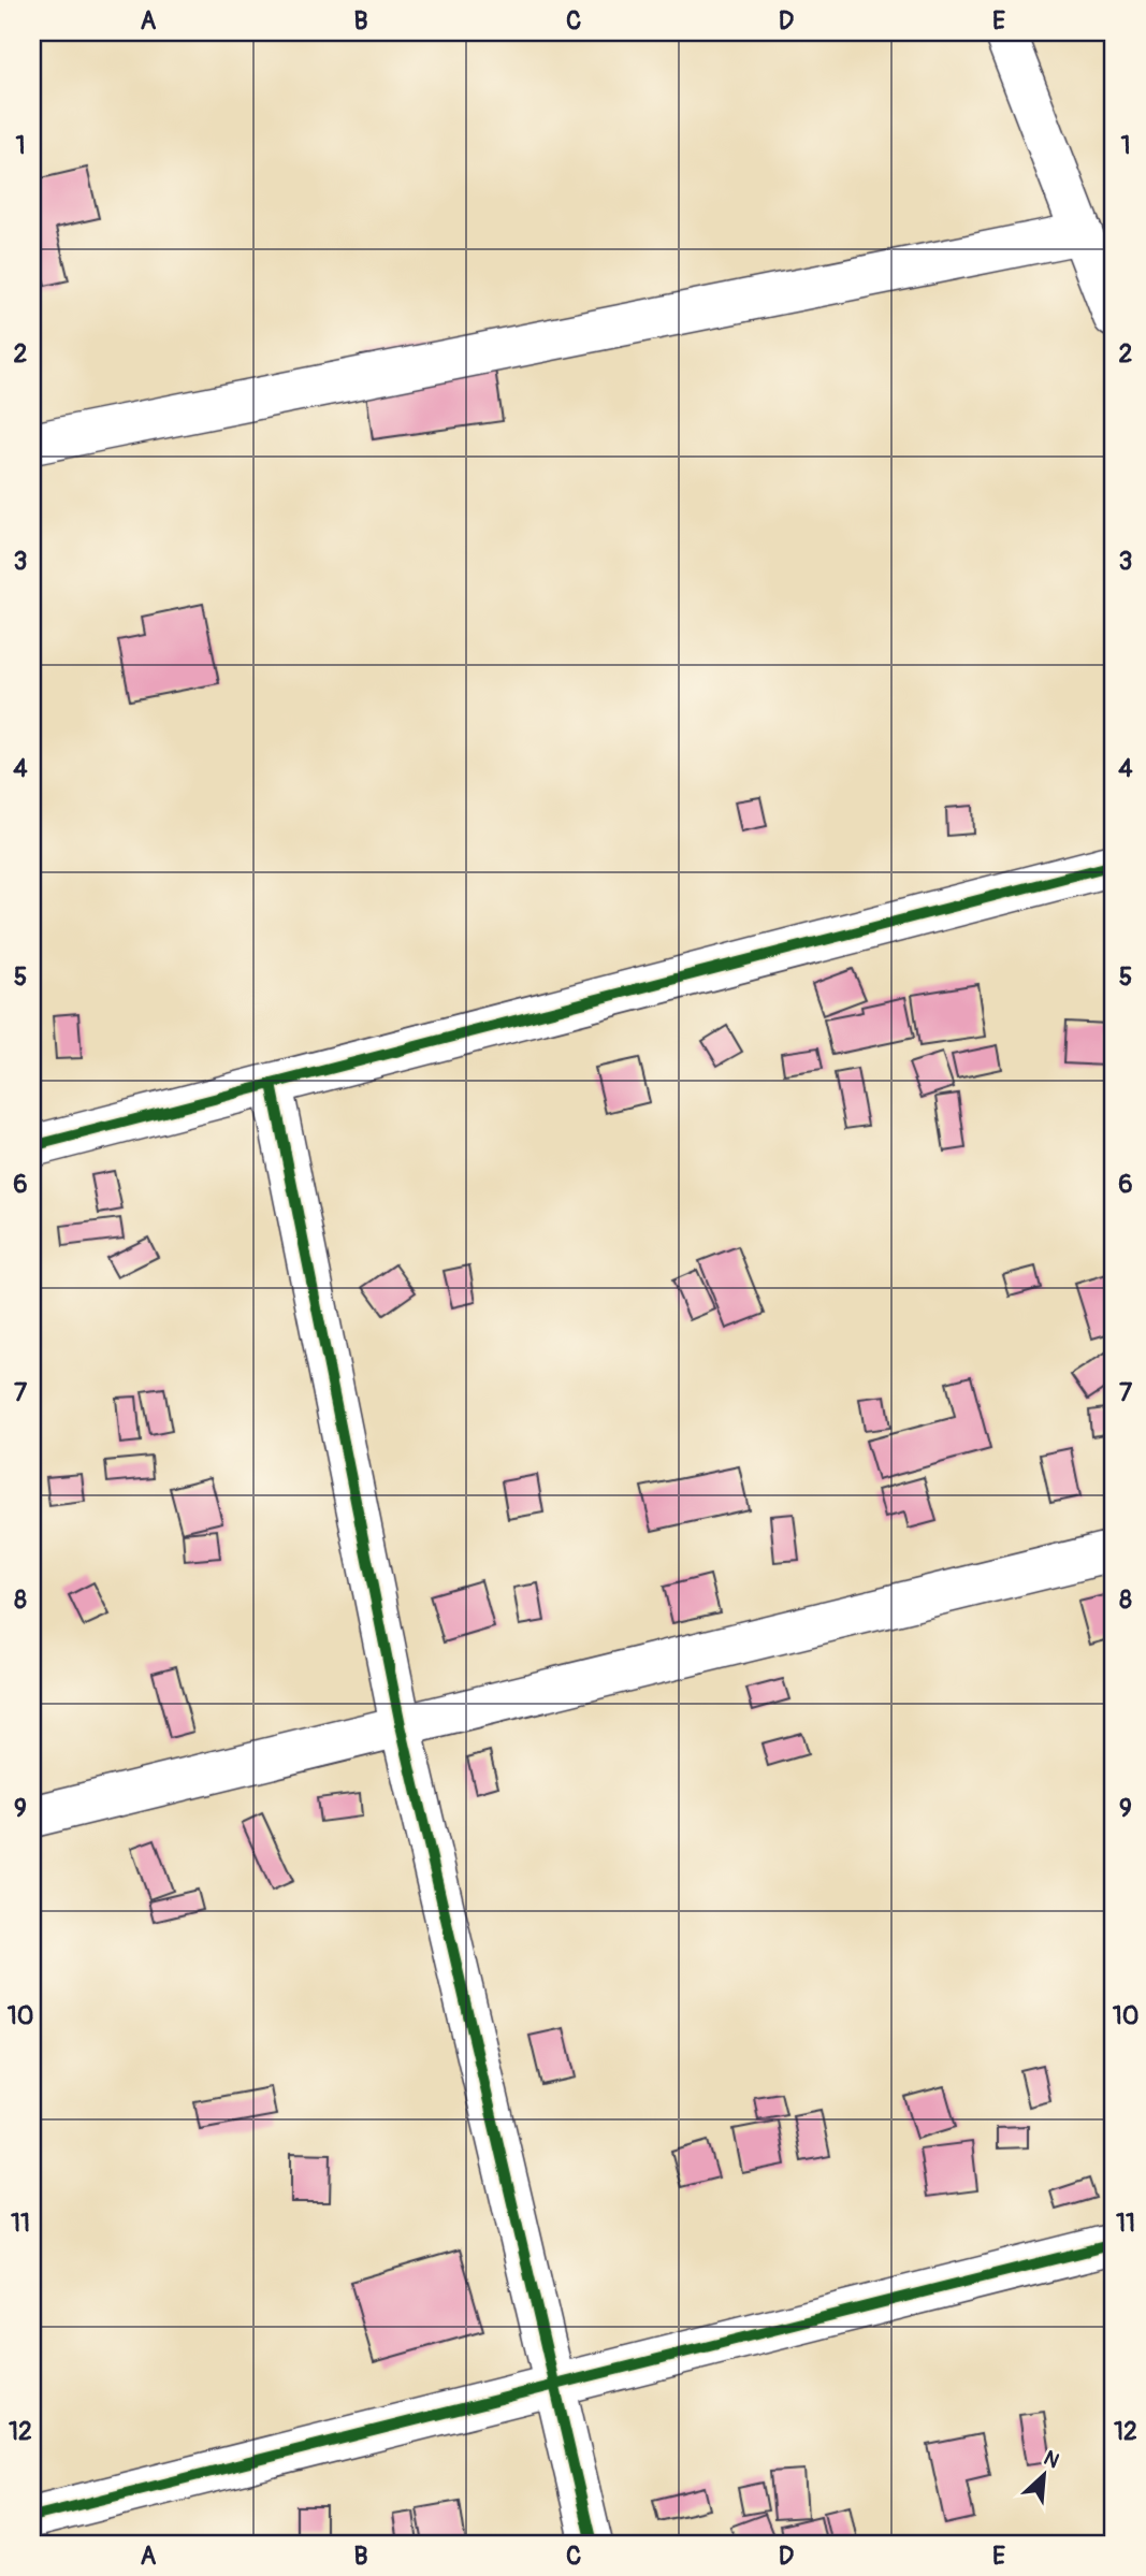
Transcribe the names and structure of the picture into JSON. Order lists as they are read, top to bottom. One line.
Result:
{"north":"top right","grid":{"columns":["A","B","C","D","E"],"rows":["1","2","3","4","5","6","7","8","9","10","11","12"]}}
